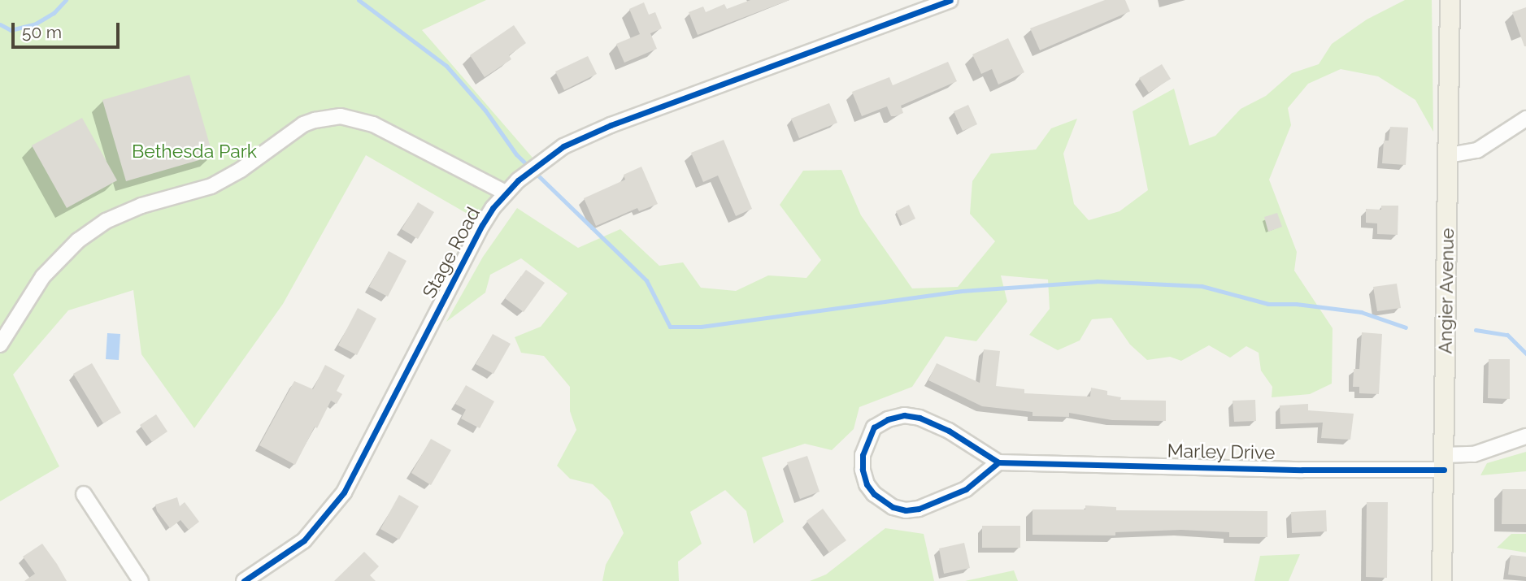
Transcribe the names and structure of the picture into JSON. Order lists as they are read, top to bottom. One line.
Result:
{"streets":{"main road":["Angier Avenue"],"street":["Stage Road","Marley Drive"]},"crossings":[["Angier Avenue","Marley Drive"]],"parks":["Bethesda Park"],"scale_bar":"50 m"}
